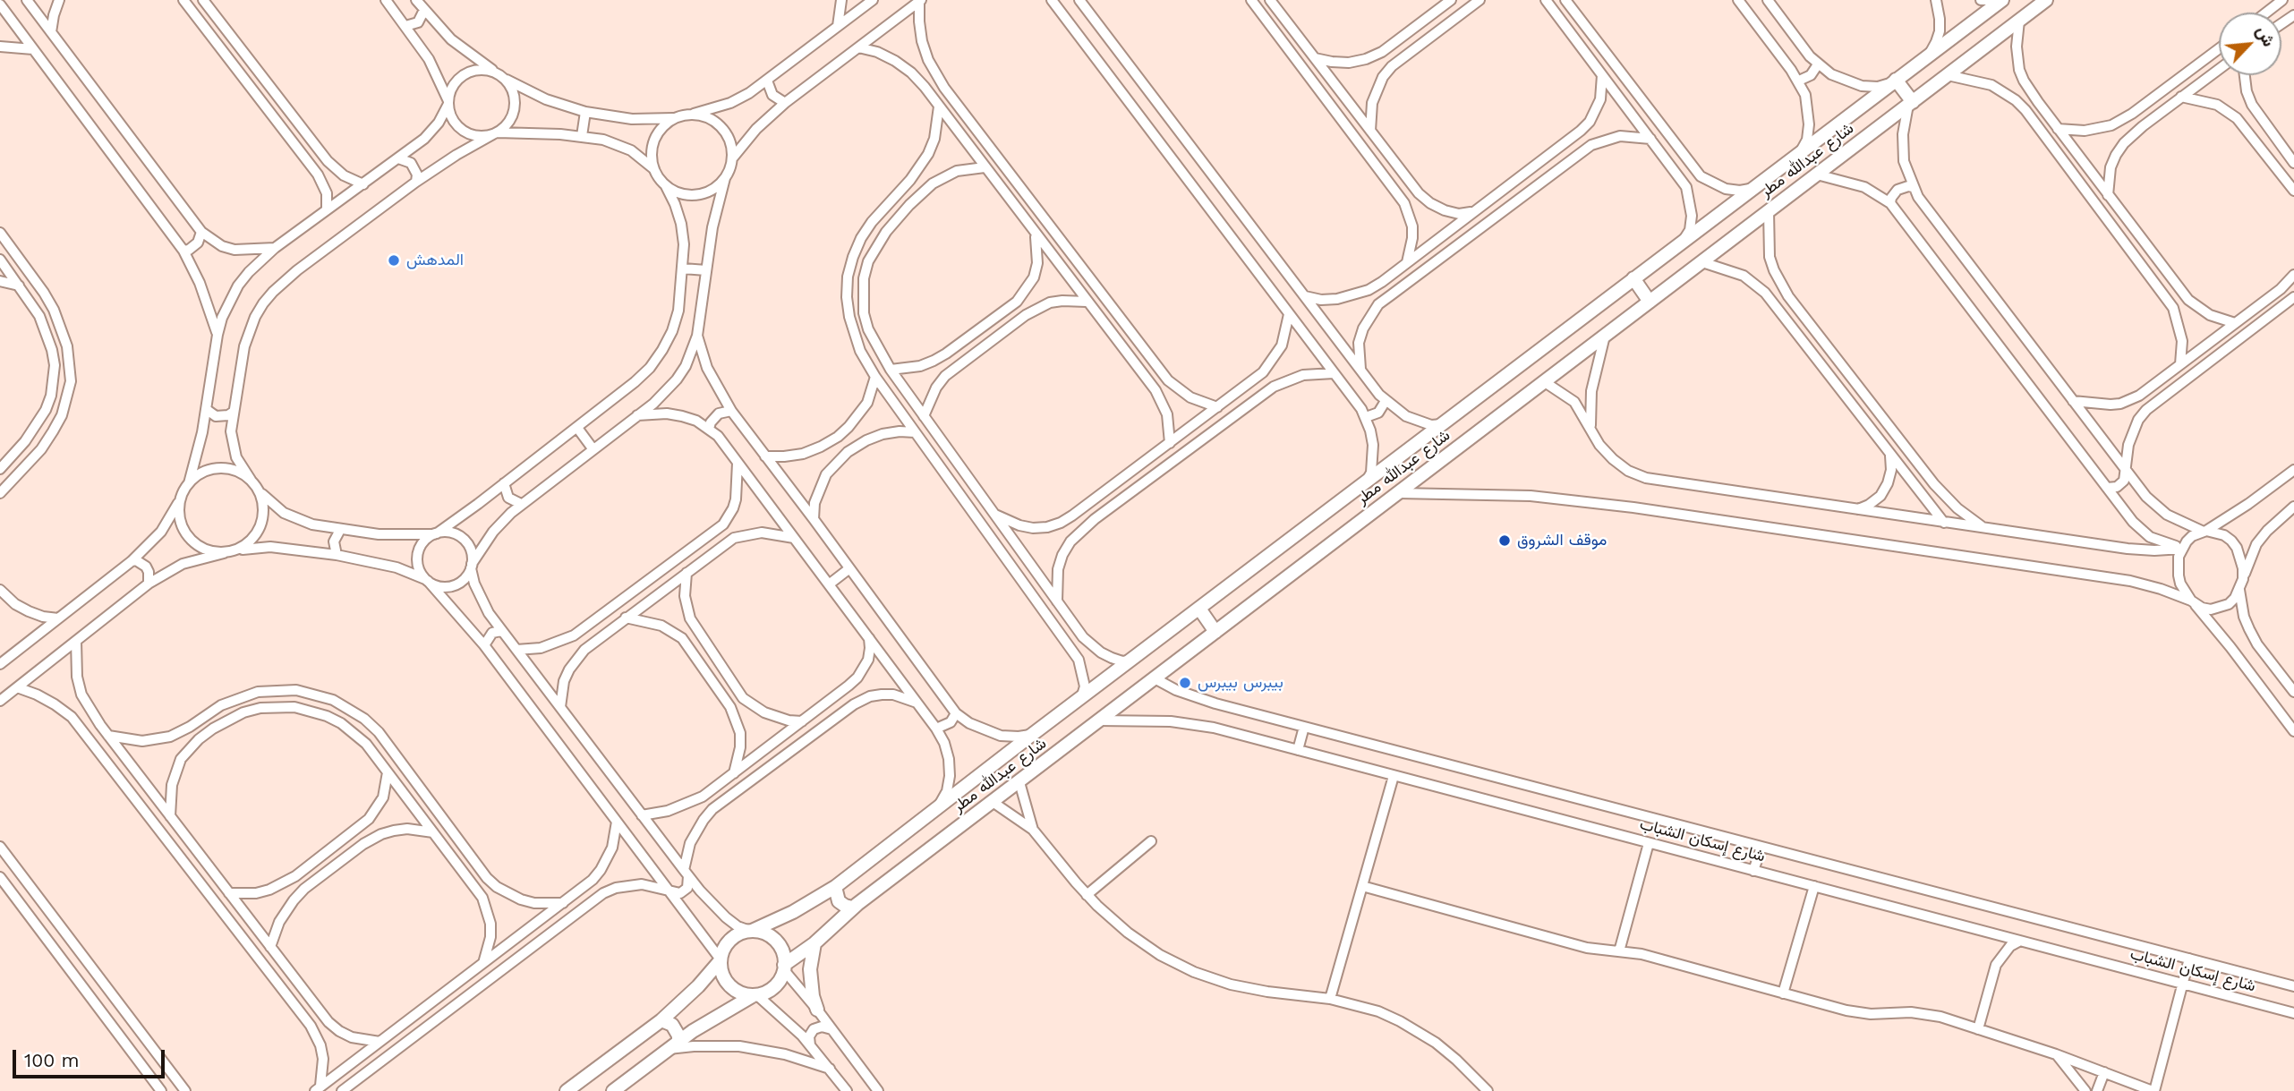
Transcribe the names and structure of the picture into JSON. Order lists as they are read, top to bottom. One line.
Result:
{"streets":{"street":["شارع عبدالله مطر","شارع إسكان الشباب"]},"crossings":[["شارع عبدالله مطر","شارع إسكان الشباب"]],"places":["المدهش","موقف الشروق","بيبرس بيبرس"],"scale_bar":"100 m","north":"top right"}
